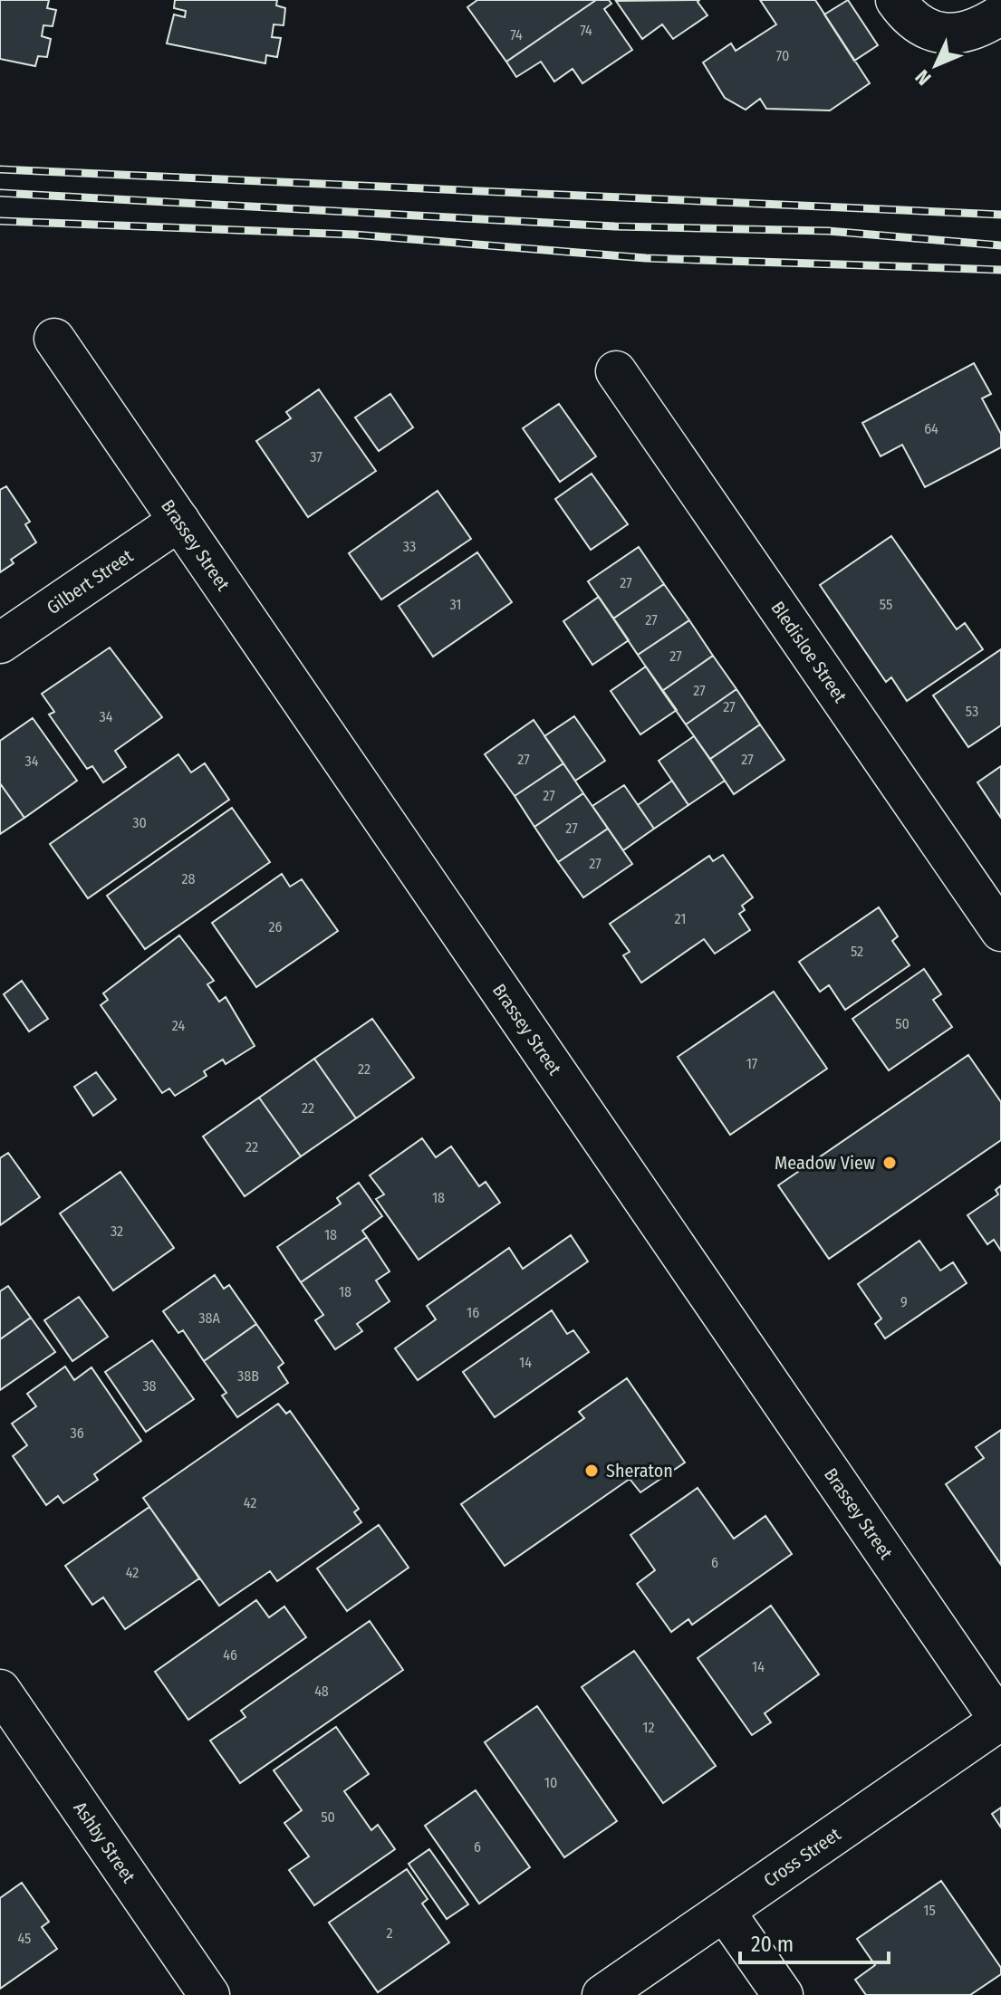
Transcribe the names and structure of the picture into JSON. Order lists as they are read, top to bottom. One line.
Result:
{"streets":{"street":["Brassey Street","Gilbert Street","Bledisloe Street","Ashby Street","Cross Street"]},"crossings":[["Brassey Street","Gilbert Street"],["Brassey Street","Cross Street"]],"places":["Meadow View","Sheraton"],"house_numbers":["74","74","70","64","37","33","27","31","55","27","27","27","27","53","34","27","27","34","27","30","27","27","28","21","26","52","50","24","17","22","22","22","18","32","18","18","9","16","38A","14","38B","38","36","42","6","42","46","14","48","12","10","50","6","15","2","45"],"scale_bar":"20 m","north":"bottom left"}
